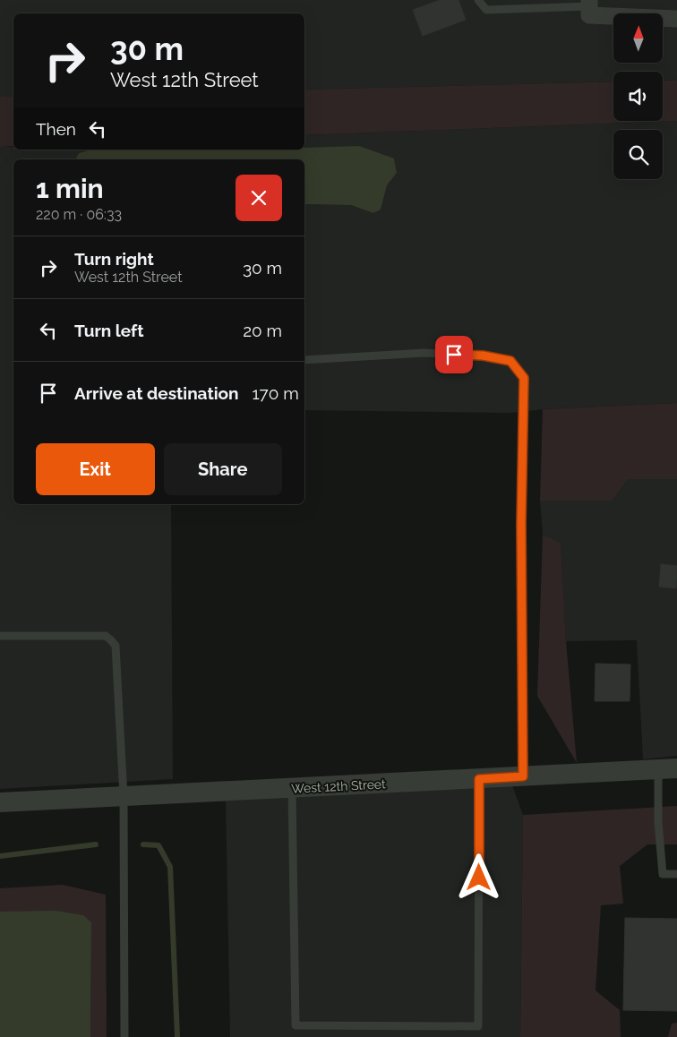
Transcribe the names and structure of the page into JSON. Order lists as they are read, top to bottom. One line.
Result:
{"streets":{"street":["West 12th Street"]},"north":"top","page":{"turn":["30 m","West 12th Street"],"then":"Then","heading":["1 min","220 m · 06:33"],"list":[{"name":"Turn right","note":"West 12th Street","value":"30 m"},{"name":"Turn left","value":"20 m"},{"name":"Arrive at destination","value":"170 m"}],"buttons":["Exit","Share"]}}
